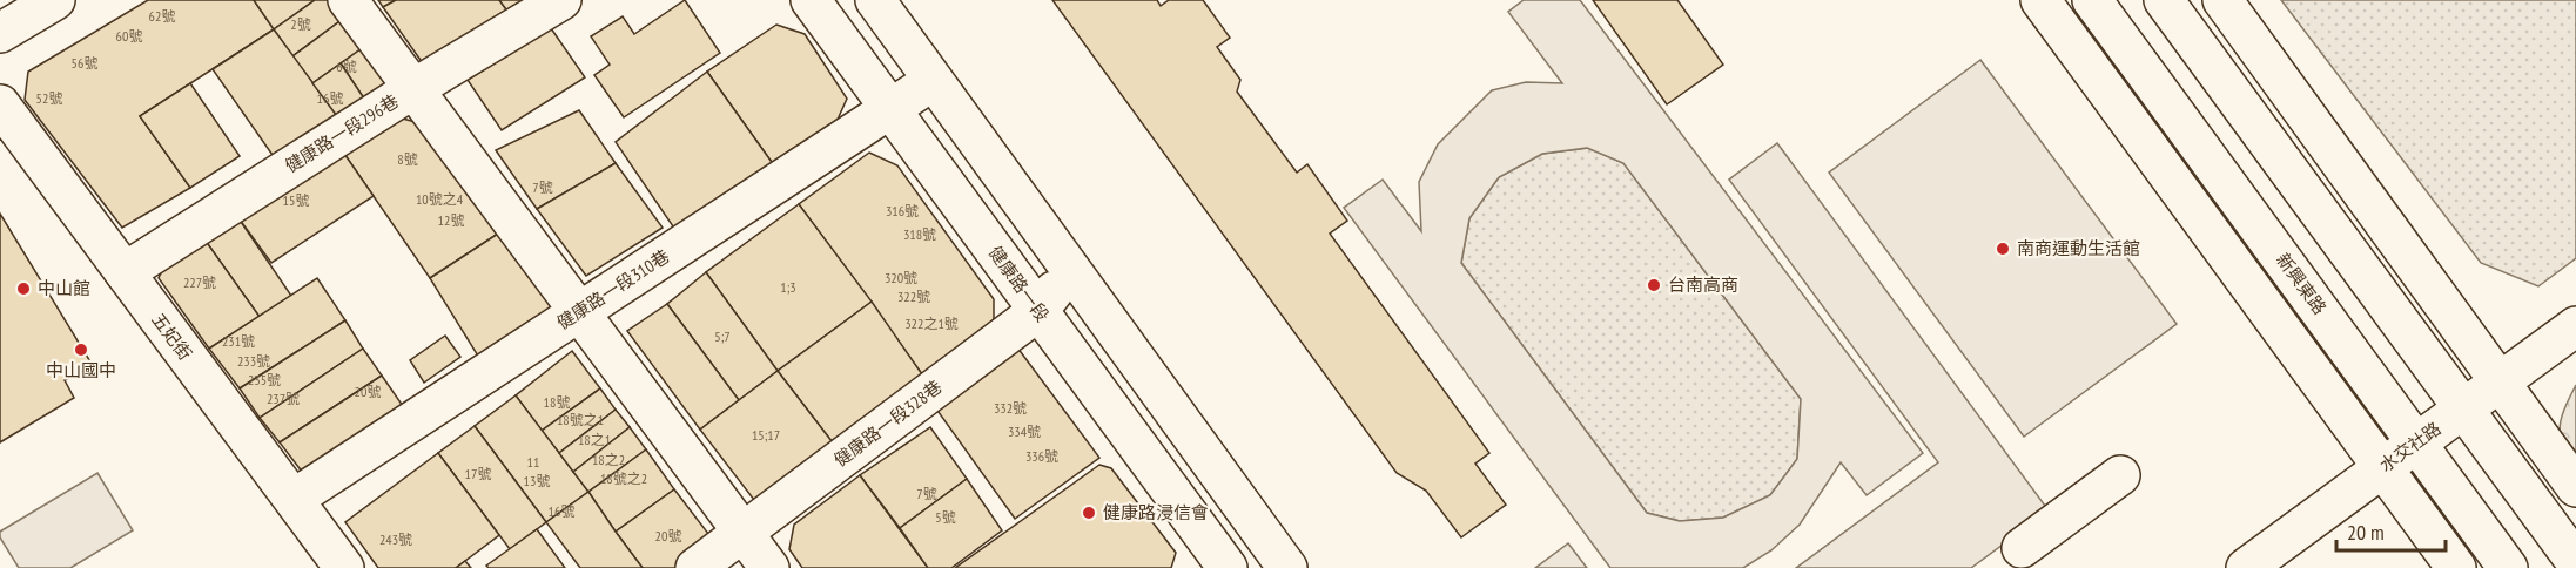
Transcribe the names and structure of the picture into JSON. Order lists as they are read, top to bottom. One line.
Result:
{"streets":{"street":["健康路一段296巷","健康路一段","新興東路","健康路一段310巷","五妃街","健康路一段328巷","水交社路"]},"crossings":[["健康路一段296巷","五妃街"],["健康路一段","健康路一段310巷"],["健康路一段","健康路一段328巷"],["新興東路","水交社路"],["健康路一段310巷","五妃街"]],"places":["南商運動生活館","台南高商","中山館","中山國中","健康路浸信會"],"house_numbers":["62號","2號","60號","56號","6號","52號","16號","8號","7號","10號之4","15號","316號","12號","318號","320號","227號","1;3","322號","322之1號","5;7","231號","233號","235號","20號","237號","18號","332號","18號之1","334號","15;17","18之1","336號","18之2","11","17號","18號之2","13號","7號","16號","5號","20號","243號"],"scale_bar":"20 m"}
